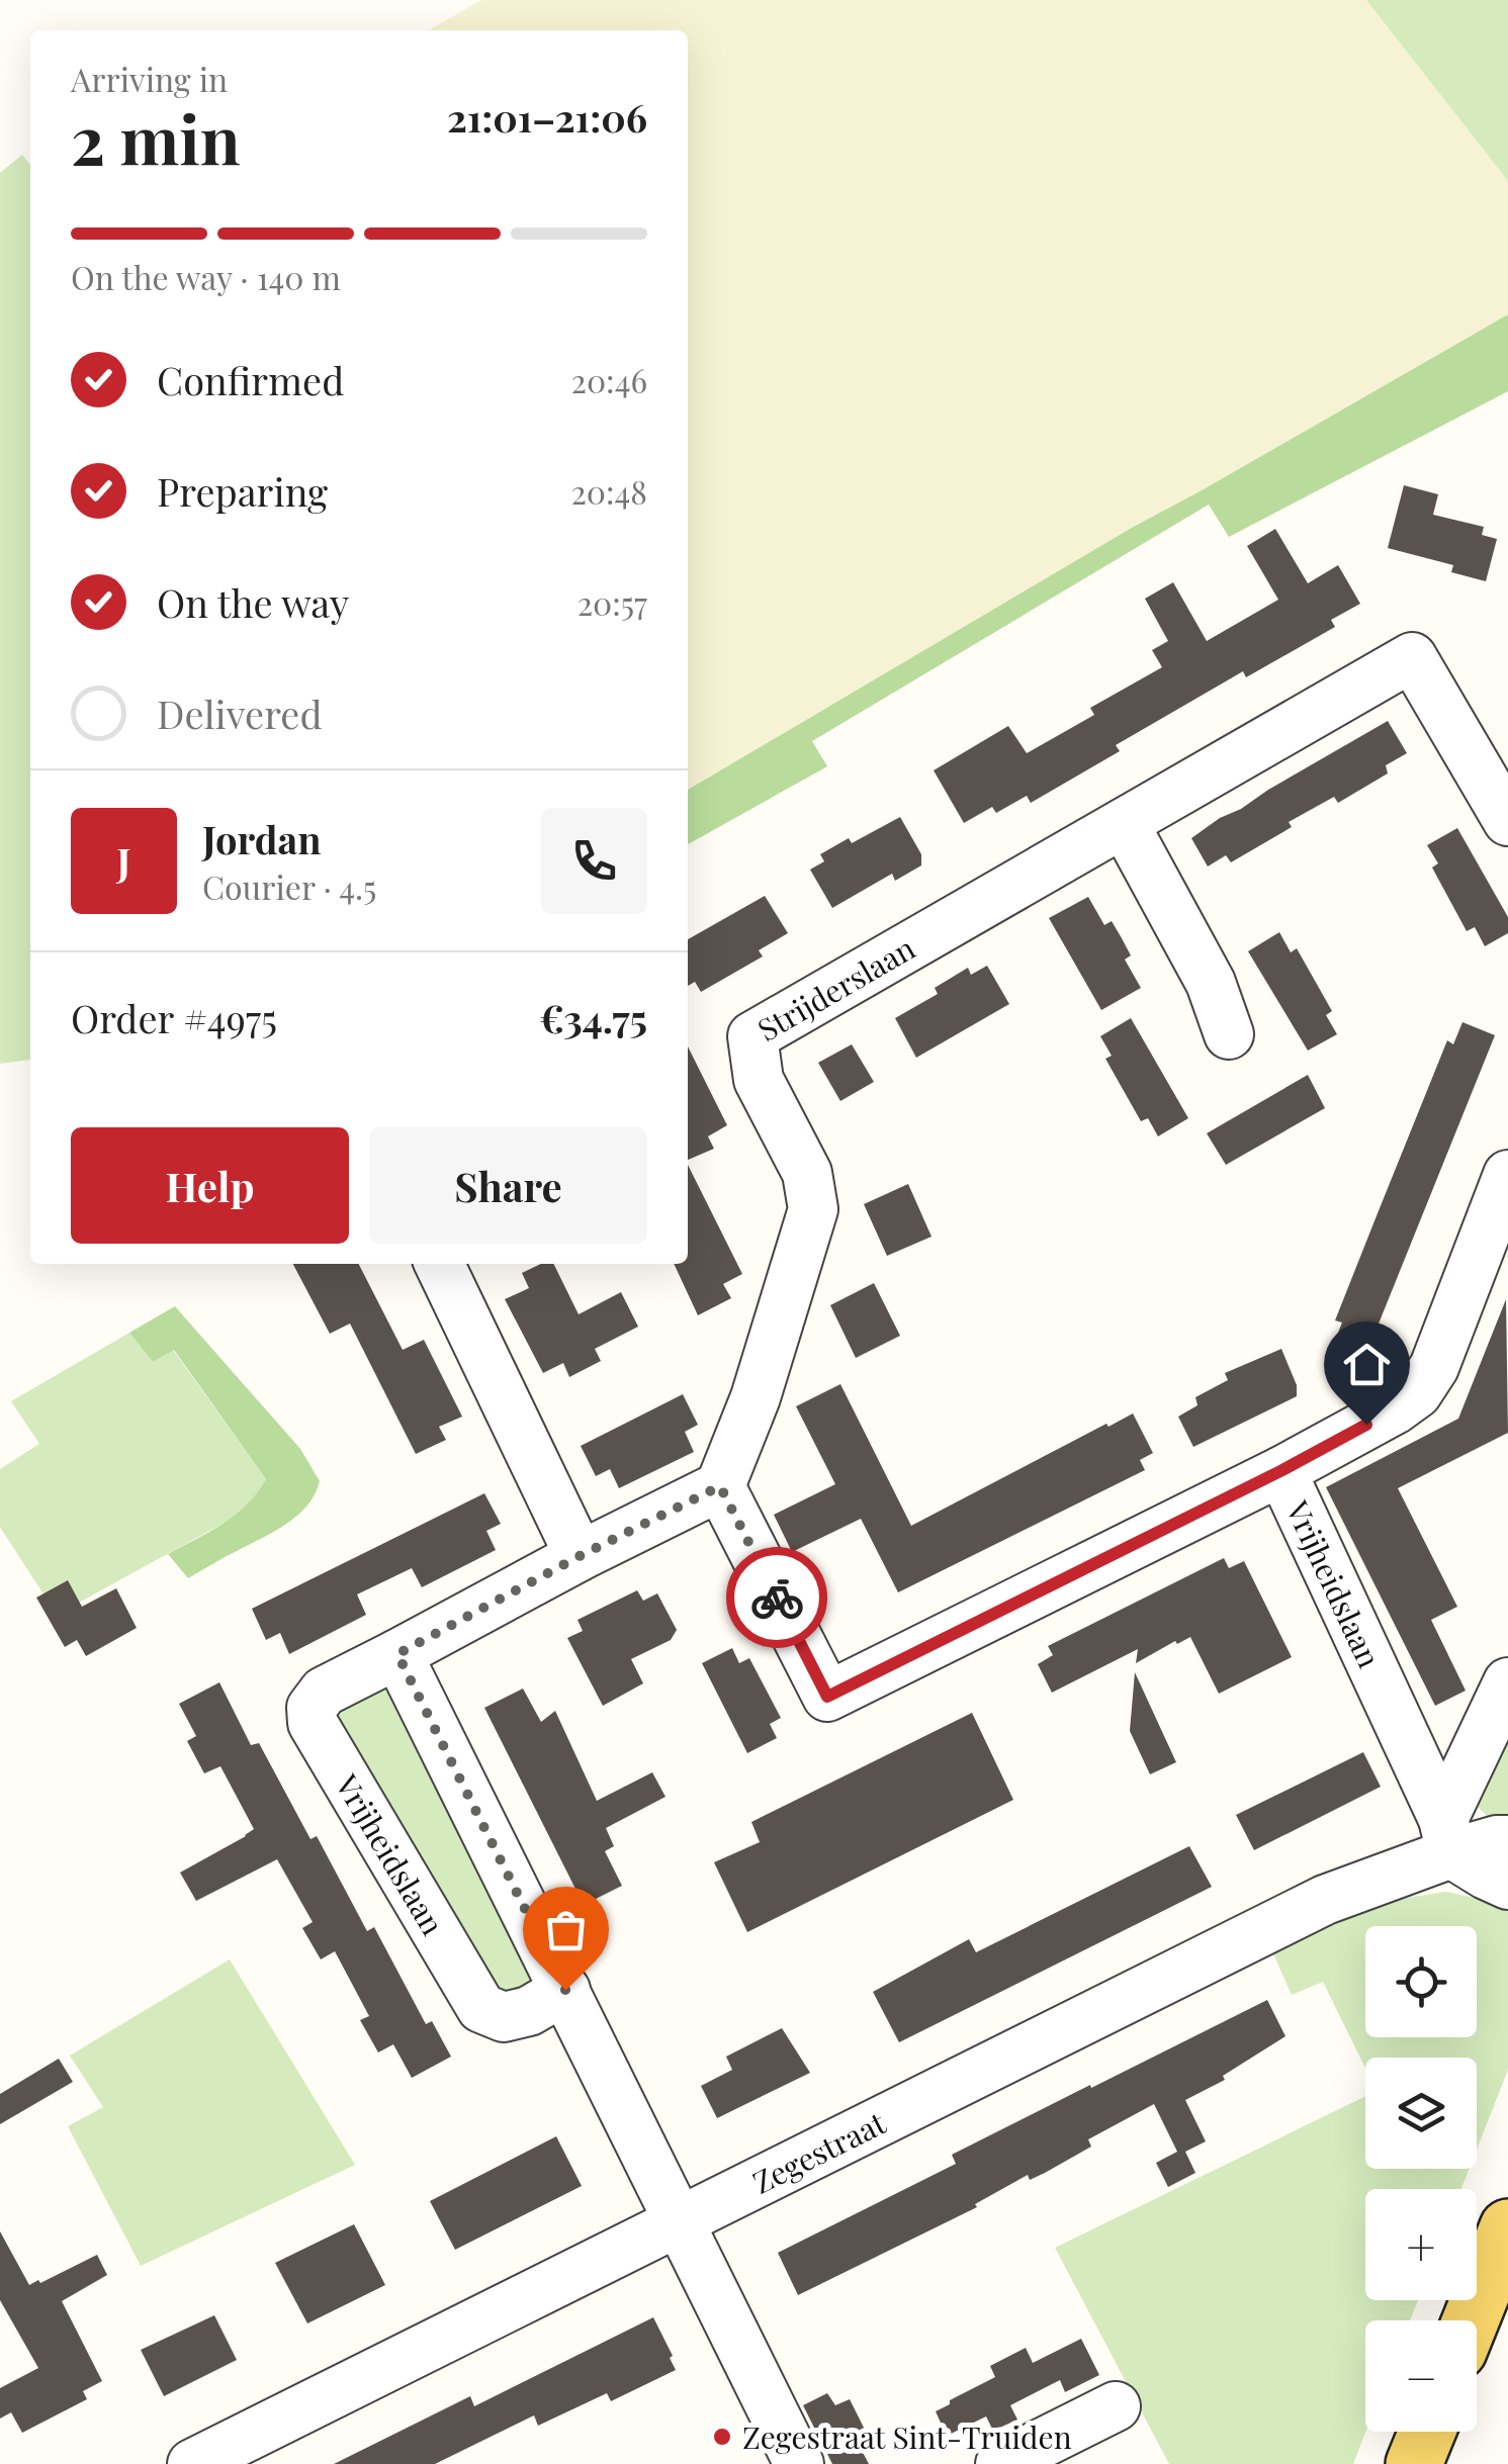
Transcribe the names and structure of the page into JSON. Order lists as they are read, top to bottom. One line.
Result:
{"streets":{"street":["Strijderslaan","Vrijheidslaan","Zegestraat"]},"crossings":[["Strijderslaan","Vrijheidslaan"],["Vrijheidslaan","Zegestraat"]],"places":["Zegestraat Sint-Truiden"],"page":{"heading":["2 min","Arriving in","21:01–21:06"],"panel":["Jordan","Courier · 4.5","Order #4975","€34.75"],"bar":"On the way · 140 m","list":[["Confirmed","20:46"],["Preparing","20:48"],["On the way","20:57"],"Delivered"],"round":"J","buttons":["Help","Share"],"map_buttons":["+","−"]}}
